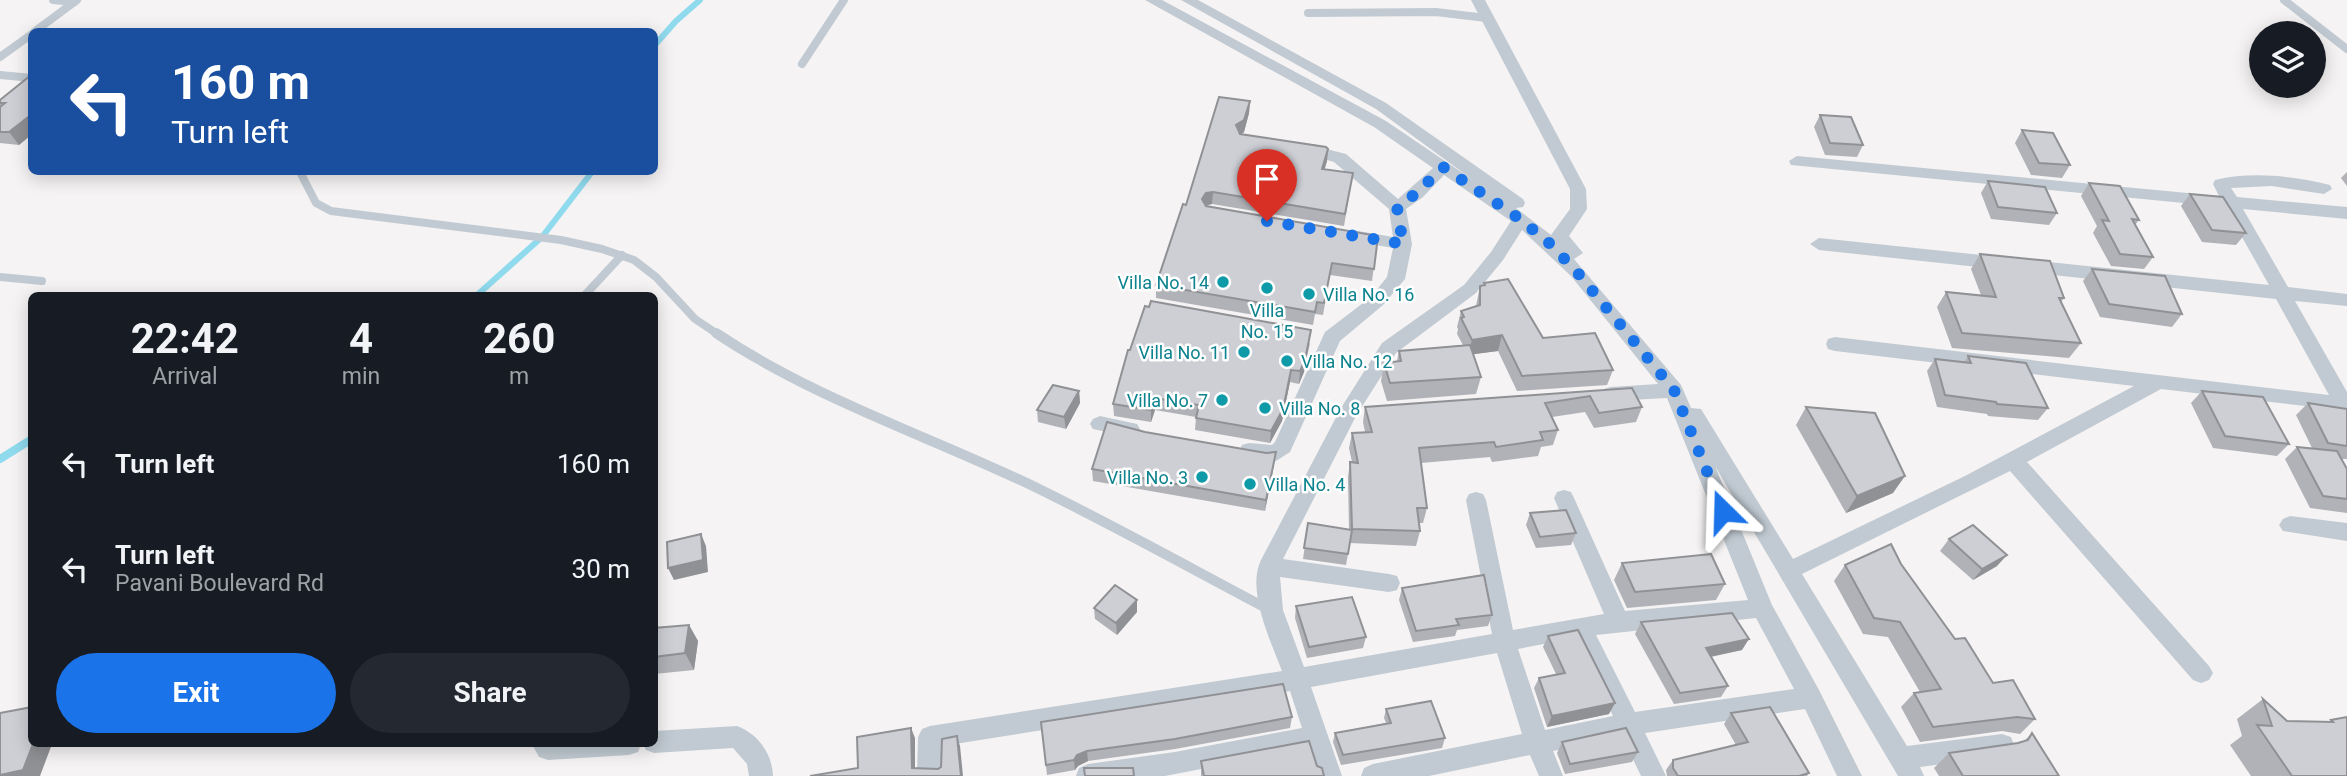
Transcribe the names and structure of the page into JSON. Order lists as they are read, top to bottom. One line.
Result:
{"places":["Villa No. 14","Villa No. 15","Villa No. 16","Villa No. 11","Villa No. 12","Villa No. 7","Villa No. 8","Villa No. 3","Villa No. 4"],"page":{"turn":["160 m","Turn left"],"eta":["22:42","Arrival","4","min","260","m"],"list":[{"name":"Turn left","value":"160 m"},{"name":"Turn left","note":"Pavani Boulevard Rd","value":"30 m"}],"buttons":["Exit","Share"]}}
